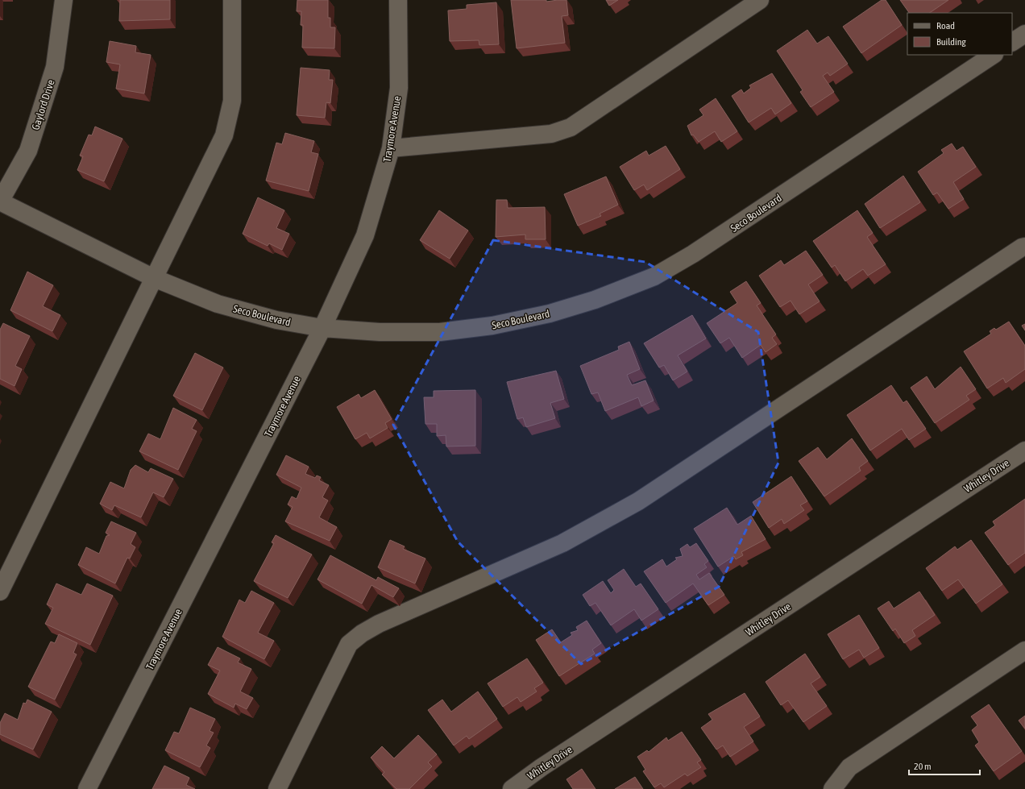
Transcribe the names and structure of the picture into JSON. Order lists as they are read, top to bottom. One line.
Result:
{"streets":{"street":["Gaylord Drive","Traymore Avenue","Seco Boulevard","Whitley Drive"]},"crossings":[["Gaylord Drive","Seco Boulevard"],["Traymore Avenue","Seco Boulevard"]],"legend":["Road","Building"],"scale_bar":"20 m"}
